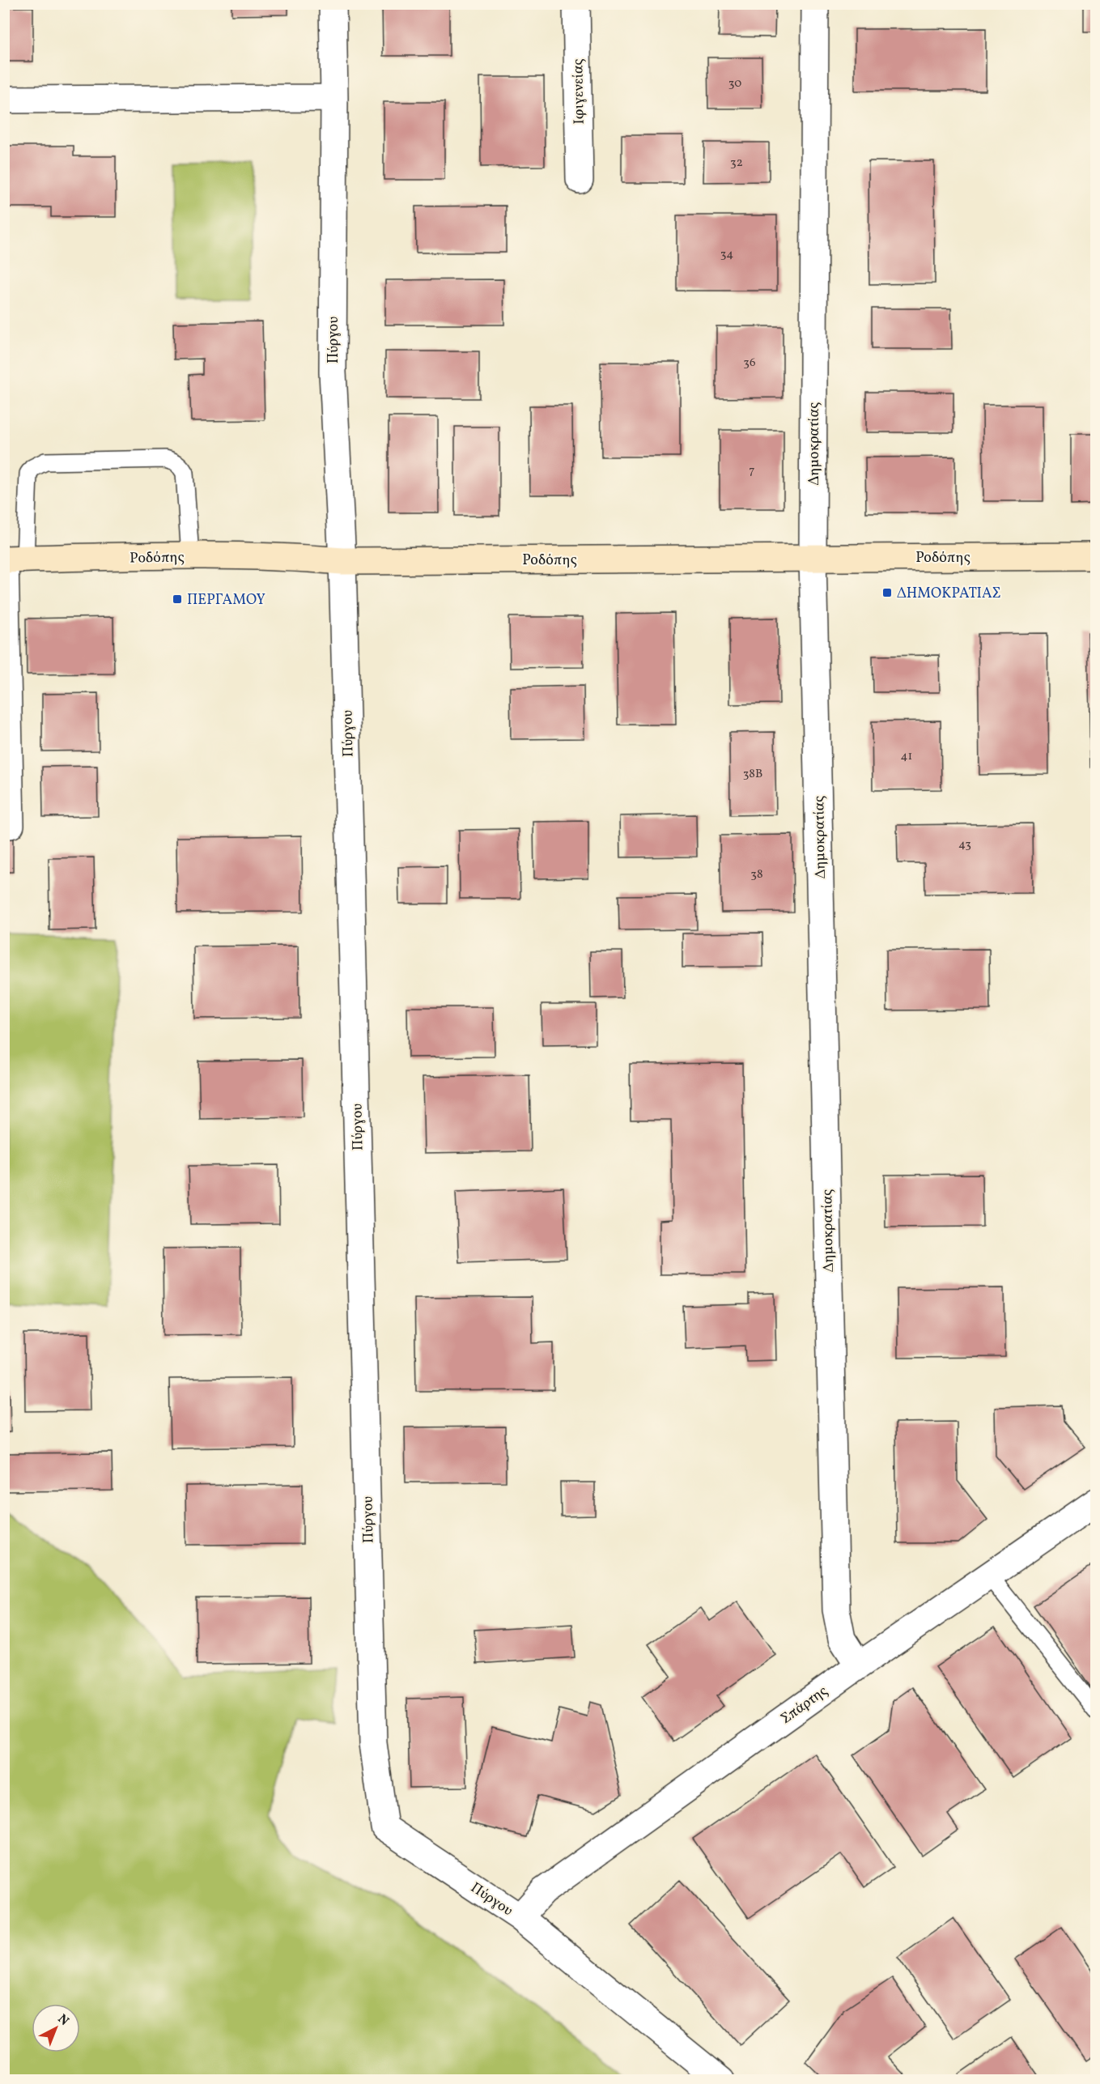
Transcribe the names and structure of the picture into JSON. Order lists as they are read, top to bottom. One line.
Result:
{"streets":{"street":["Ιφιγενείας","Πύργου","Δημοκρατίας","Ροδόπης","Σπάρτης"]},"crossings":[["Πύργου","Ροδόπης"],["Πύργου","Σπάρτης"],["Δημοκρατίας","Ροδόπης"],["Δημοκρατίας","Σπάρτης"]],"places":{"transit":["ΔΗΜΟΚΡΑΤΙΑΣ","ΠΕΡΓΑΜΟΥ"]},"house_numbers":["30","32","34","36","7","41","38Β","43","38"],"north":"top right"}
